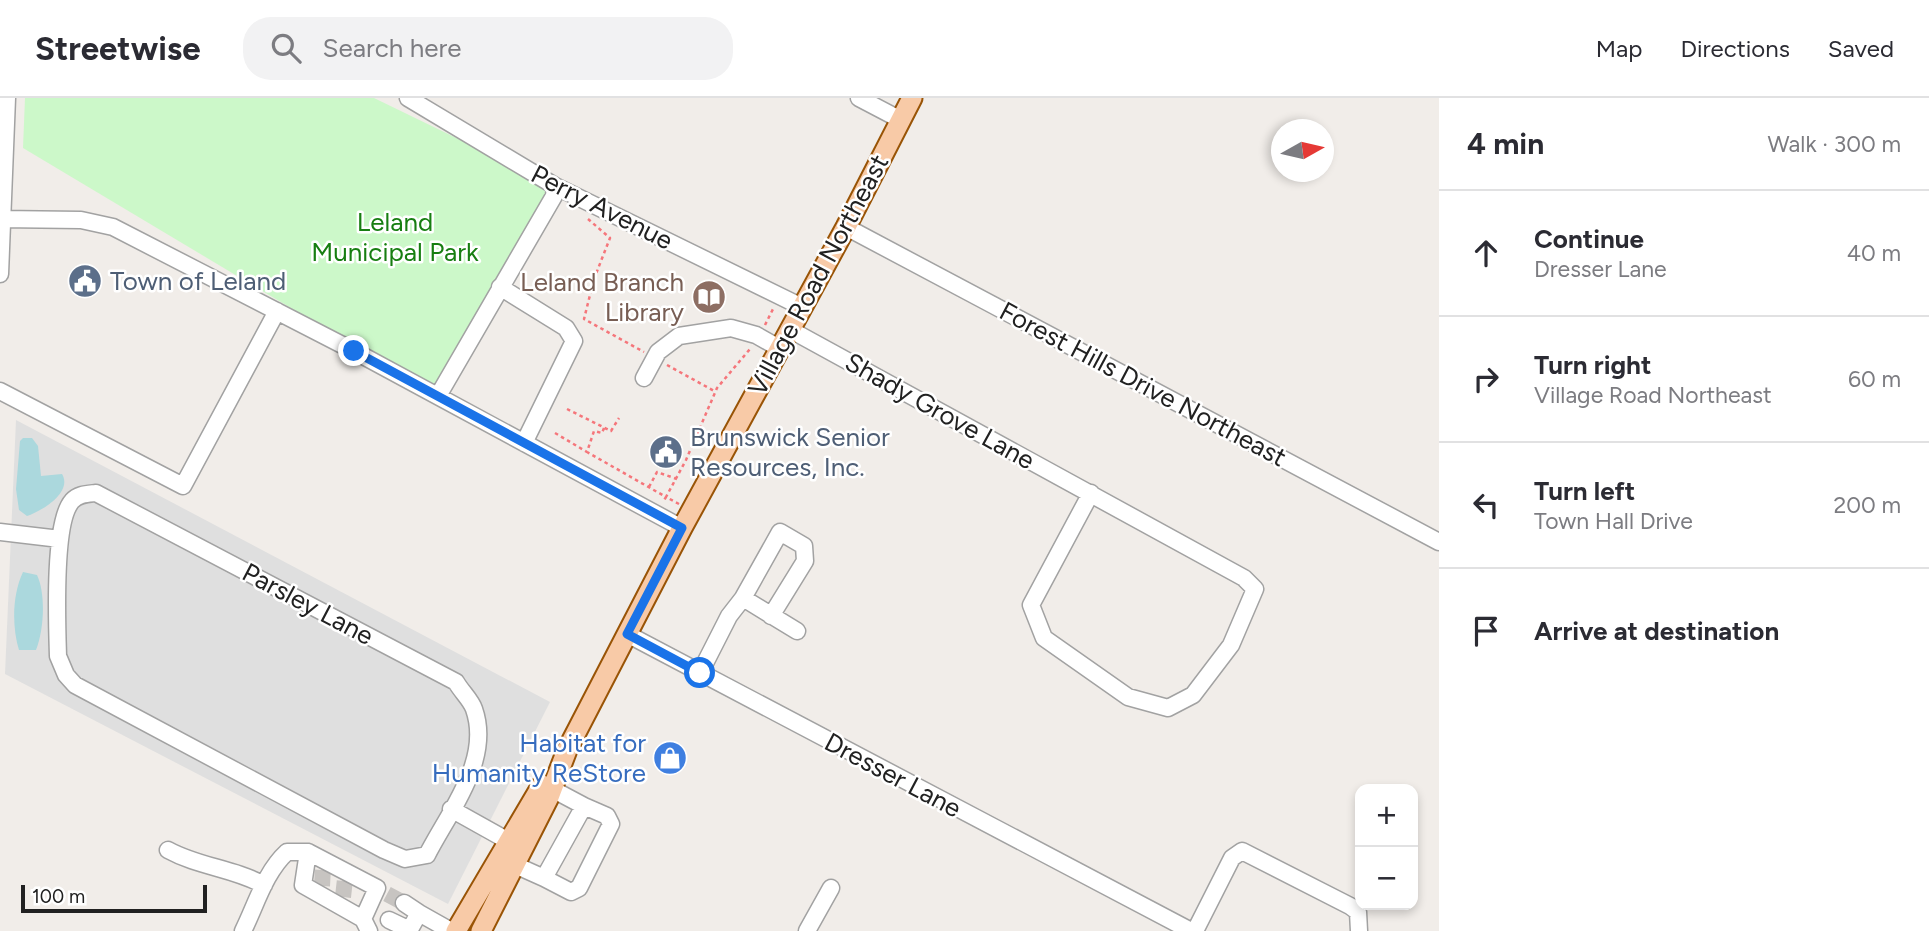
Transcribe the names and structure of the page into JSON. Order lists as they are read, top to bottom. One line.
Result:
{"streets":{"main road":["Village Road Northeast"],"street":["Perry Avenue","Forest Hills Drive Northeast","Shady Grove Lane","Parsley Lane","Dresser Lane"]},"crossings":[["Perry Avenue","Village Road Northeast"],["Village Road Northeast","Forest Hills Drive Northeast"],["Village Road Northeast","Shady Grove Lane"],["Village Road Northeast","Dresser Lane"]],"parks":["Leland Municipal Park"],"places":{"public building":["Town of Leland","Brunswick Senior Resources, Inc."],"library":["Leland Branch Library"],"shop":["Habitat for Humanity ReStore"]},"scale_bar":"100 m","north":"right","page":{"header":"Streetwise","search":"Search here","nav":["Map","Directions","Saved"],"heading":["4 min","Walk · 300 m"],"list":[["Continue","Dresser Lane","40 m"],["Turn right","Village Road Northeast","60 m"],["Turn left","Town Hall Drive","200 m"],"Arrive at destination"],"map_buttons":["+","−"],"scale":"100 m"}}
